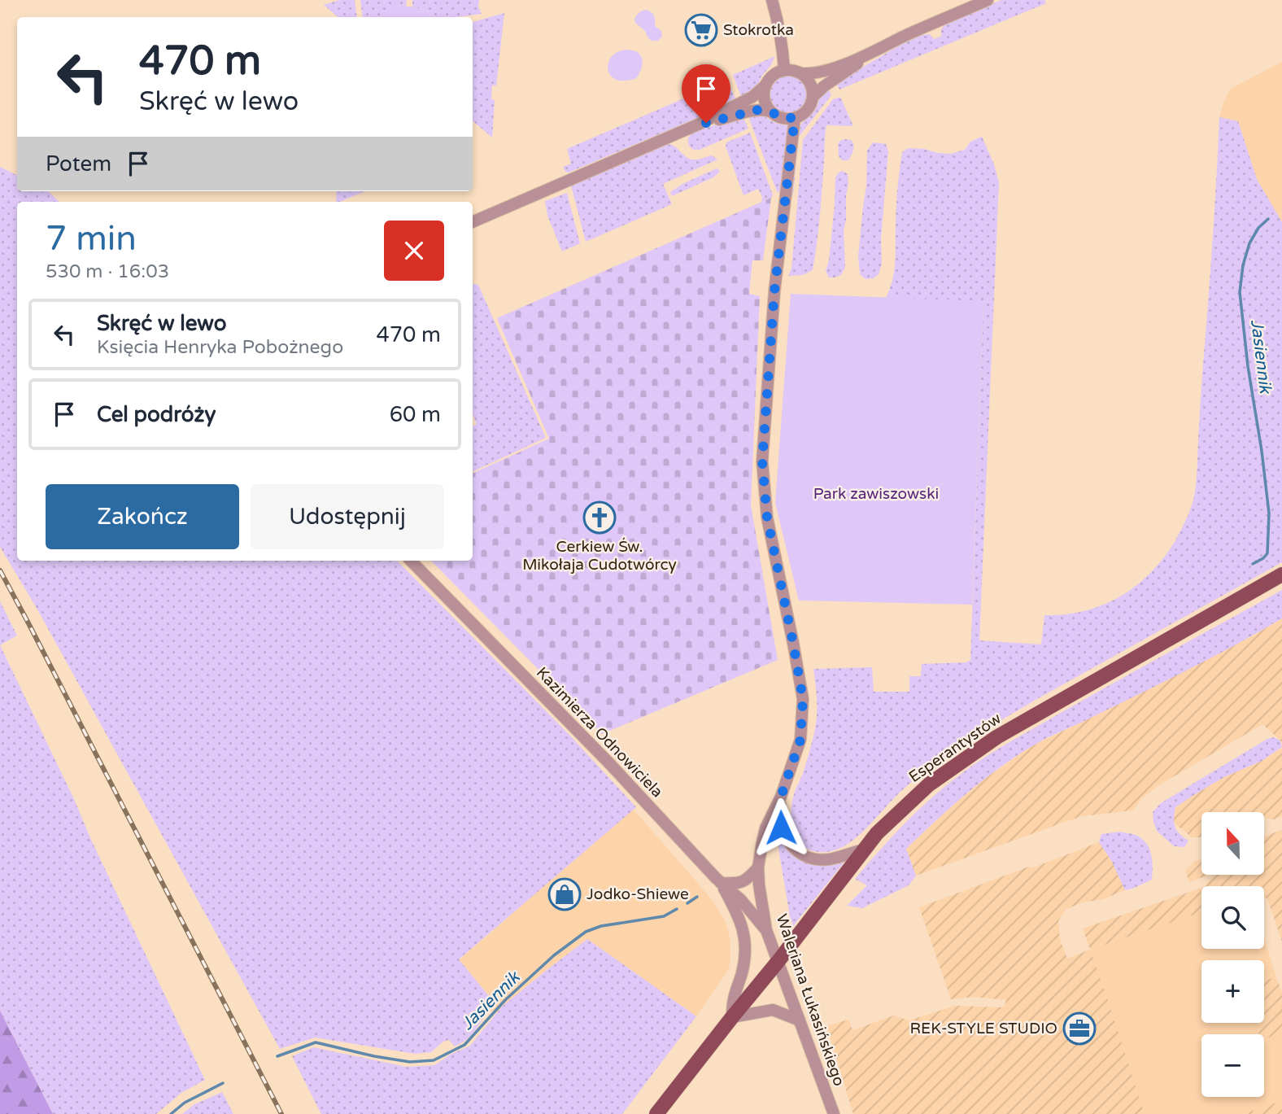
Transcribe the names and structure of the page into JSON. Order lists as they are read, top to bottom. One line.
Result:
{"streets":{"main road":["Esperantystów"],"street":["Kazimierza Odnowiciela","Waleriana Łukasińskiego"]},"crossings":[["Kazimierza Odnowiciela","Waleriana Łukasińskiego"],["Esperantystów","Waleriana Łukasińskiego"]],"water":["Jasiennik"],"parks":["Park zawiszowski"],"places":{"supermarket":["Stokrotka"],"church":["Cerkiew Św. Mikołaja Cudotwórcy"],"shop":["Jodko-Shiewe"],"office":["REK-STYLE STUDIO"]},"north":"top","page":{"turn":["470 m","Skręć w lewo"],"then":"Potem","heading":["7 min","530 m · 16:03"],"list":[{"name":"Skręć w lewo","note":"Księcia Henryka Pobożnego","value":"470 m"},{"name":"Cel podróży","value":"60 m"}],"buttons":["Zakończ","Udostępnij"],"map_buttons":["+","−"]}}
